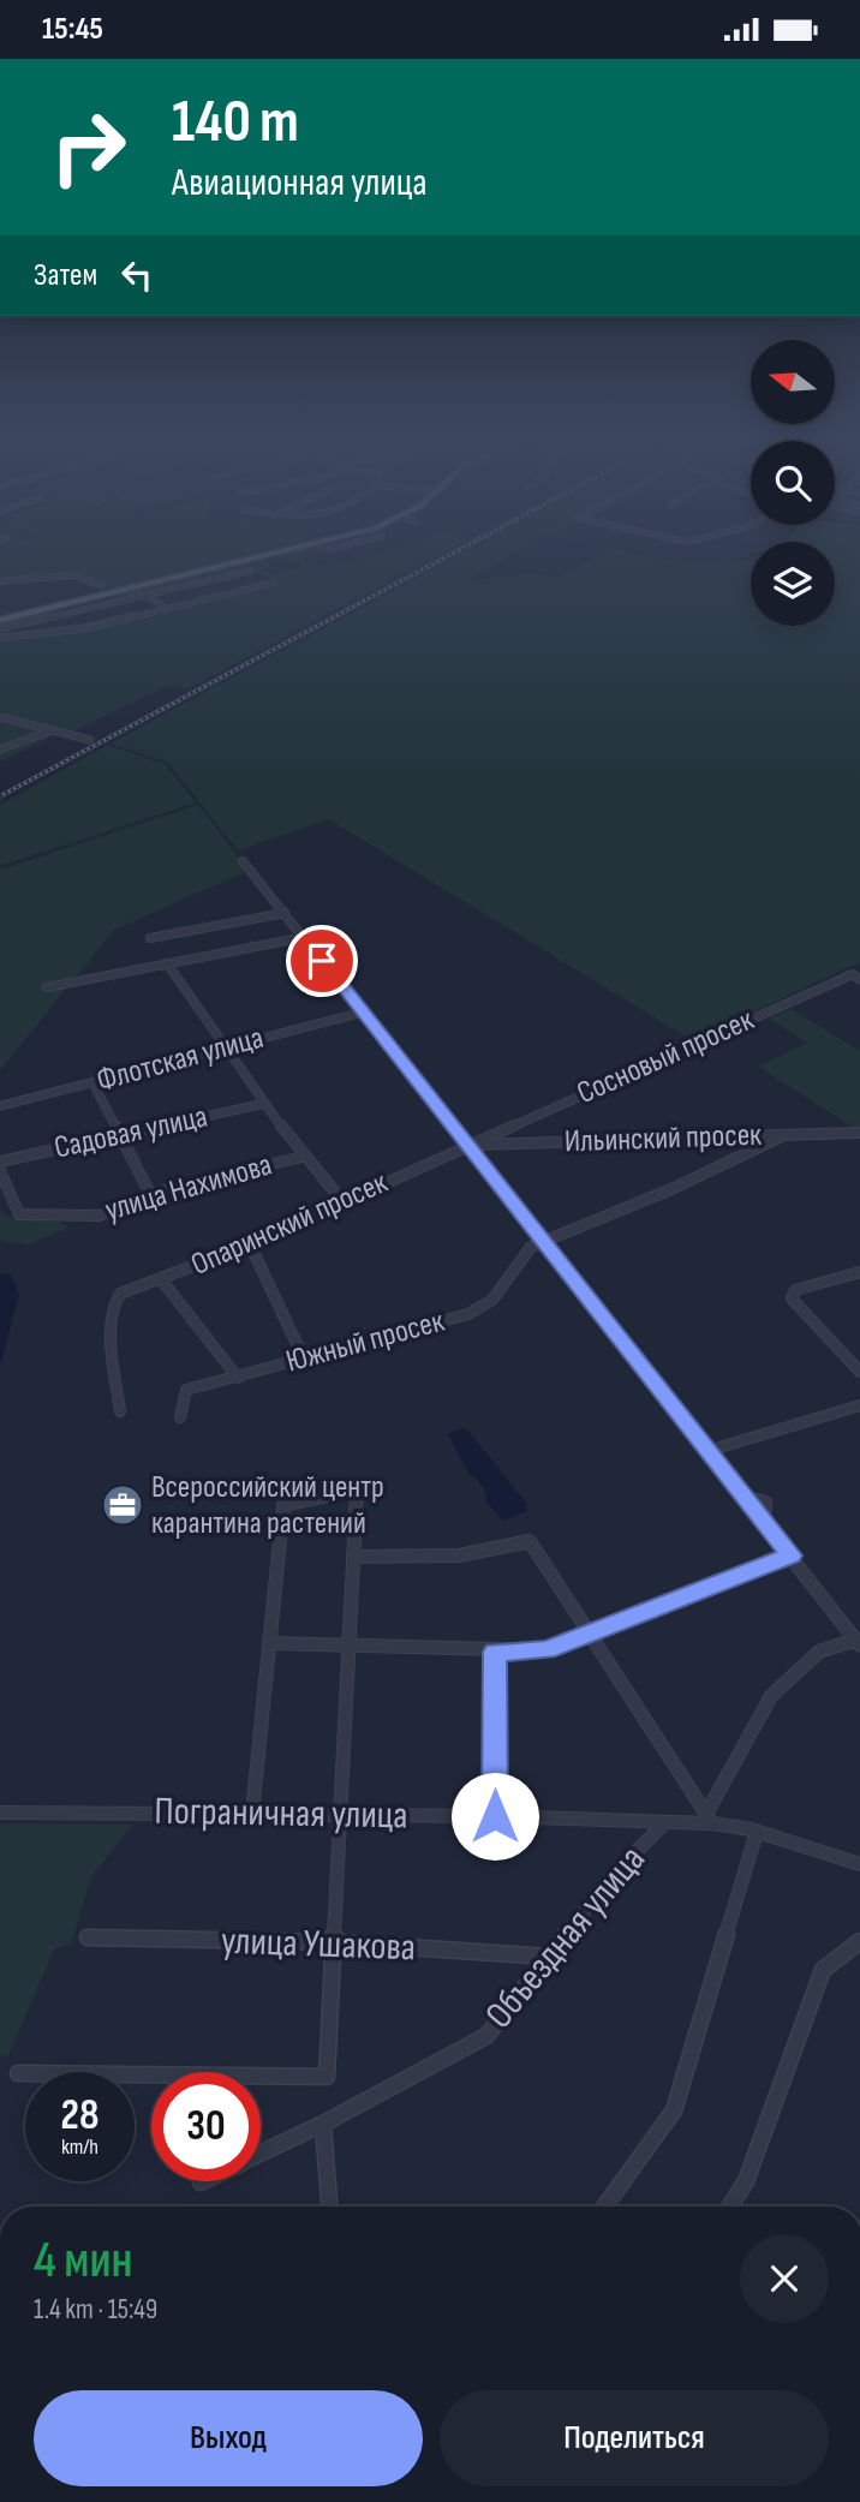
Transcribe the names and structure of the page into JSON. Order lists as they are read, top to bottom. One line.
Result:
{"streets":{"street":["Сосновый просек","Флотская улица","Садовая улица","Ильинский просек","улица Нахимова","Опаринский просек","Южный просек","Пограничная улица","Объездная улица","улица Ушакова"]},"crossings":[["Сосновый просек","Ильинский просек"],["Сосновый просек","Опаринский просек"],["Ильинский просек","Опаринский просек"],["Ильинский просек","Южный просек"],["Пограничная улица","Объездная улица"],["Объездная улица","улица Ушакова"]],"places":{"office":["Всероссийский центр карантина растений"]},"north":"left","page":{"status":"15:45","turn":["140 m","Авиационная улица"],"then":"Затем","speed":"28 km/h","limit":"30","heading":["4 мин","1.4 km · 15:49"],"buttons":["Выход","Поделиться"]}}
